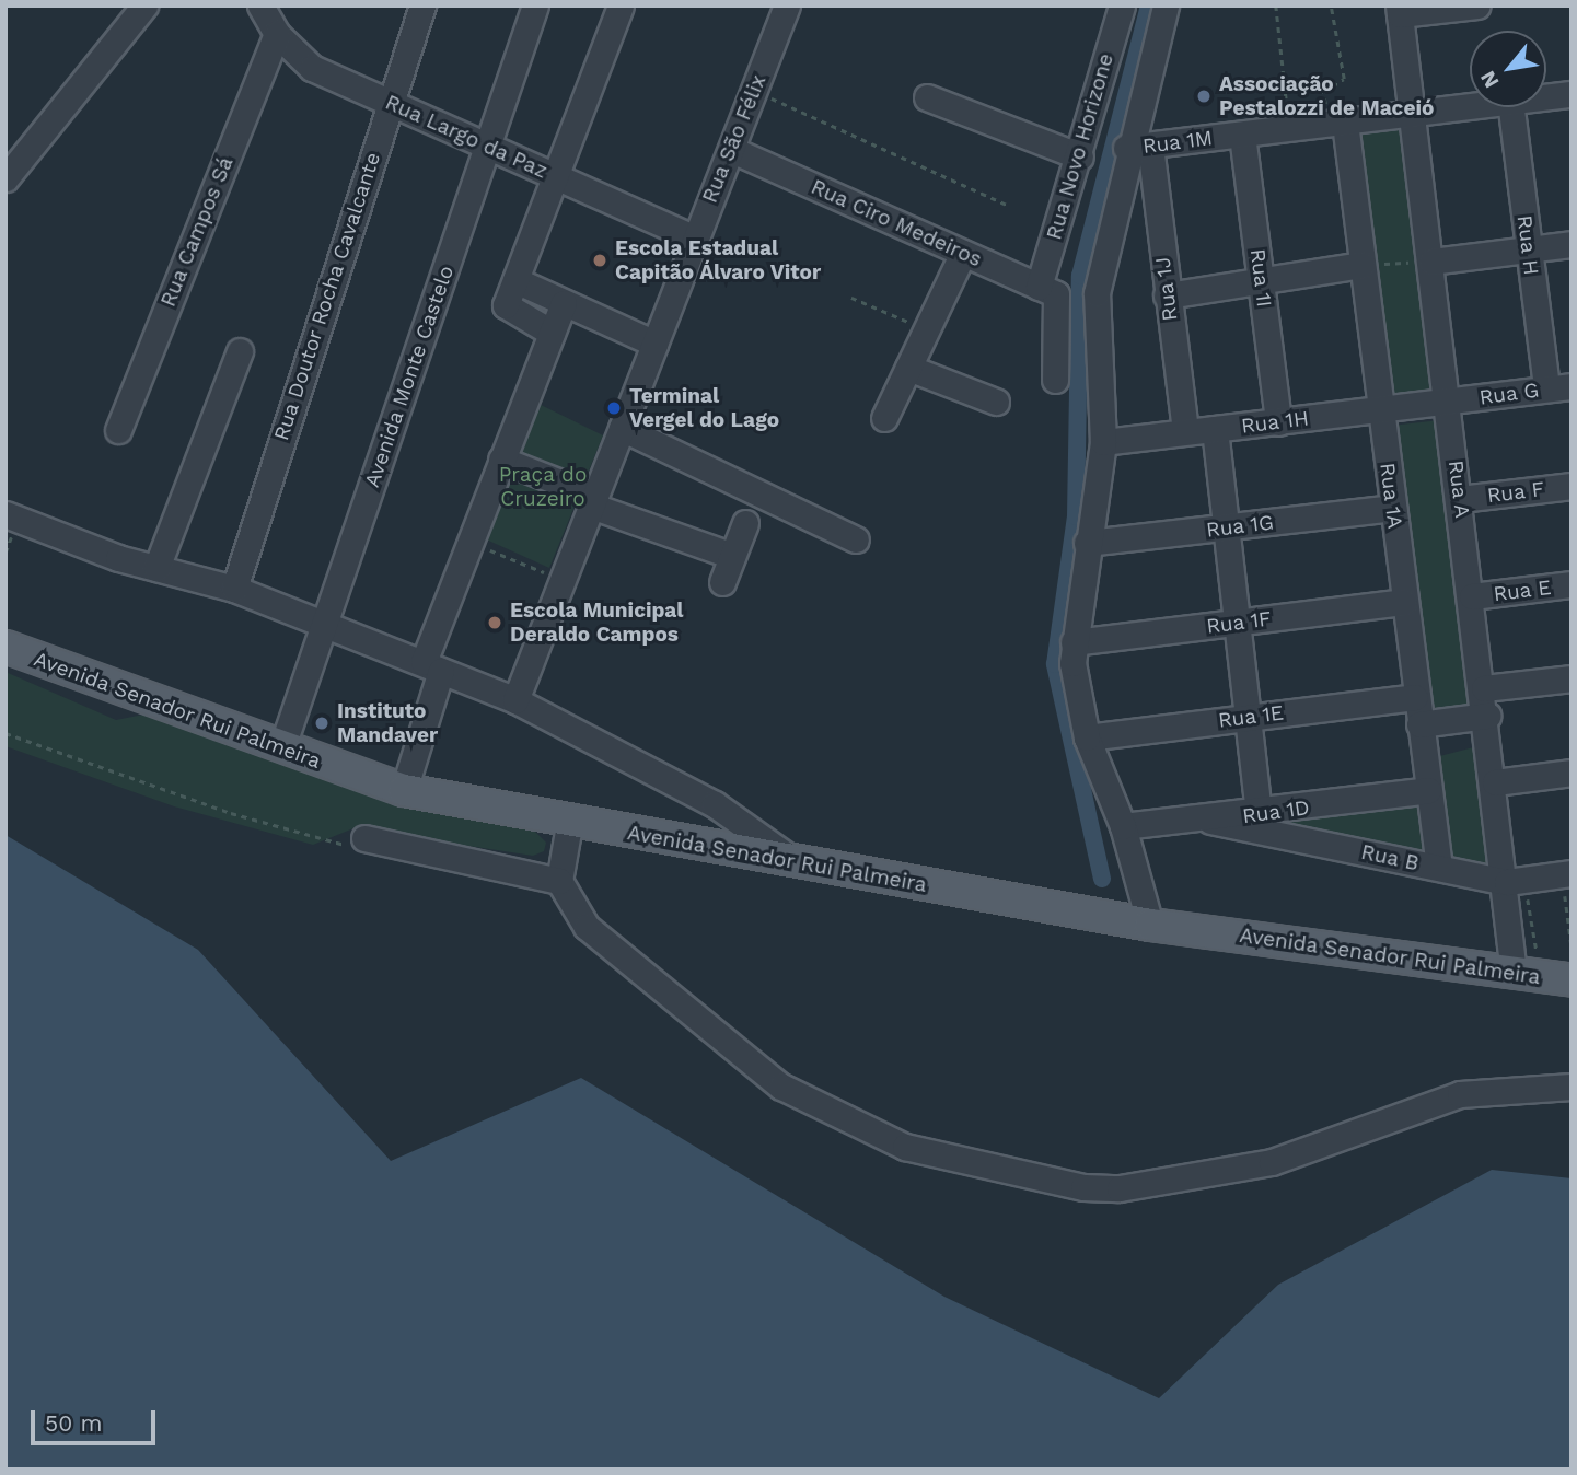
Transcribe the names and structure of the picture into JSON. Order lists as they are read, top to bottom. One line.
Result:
{"streets":{"main road":["Avenida Senador Rui Palmeira"],"street":["Rua Largo da Paz","Rua São Félix","Rua 1M","Rua Novo Horizone","Rua Ciro Medeiros","Rua Campos Sá","Rua H","Rua 1I","Rua 1J","Rua Doutor Rocha Cavalcante","Avenida Monte Castelo","Rua G","Rua 1H","Rua A","Rua F","Rua 1A","Rua 1G","Rua E","Rua 1F","Rua 1E","Rua 1D","Rua B"]},"crossings":[["Rua Largo da Paz","Rua São Félix"],["Rua Largo da Paz","Rua Campos Sá"],["Rua Largo da Paz","Rua Doutor Rocha Cavalcante"],["Rua Largo da Paz","Avenida Monte Castelo"],["Rua São Félix","Rua Ciro Medeiros"],["Rua 1M","Rua 1I"],["Rua 1M","Rua 1J"],["Rua 1M","Rua A"],["Rua 1M","Rua 1A"],["Rua Novo Horizone","Rua Ciro Medeiros"],["Rua H","Rua G"],["Rua 1I","Rua 1H"],["Rua 1J","Rua 1H"],["Avenida Monte Castelo","Avenida Senador Rui Palmeira"],["Rua G","Rua 1H"],["Rua G","Rua A"],["Rua 1H","Rua A"],["Rua 1H","Rua 1A"],["Rua A","Rua F"],["Rua A","Rua E"],["Rua A","Avenida Senador Rui Palmeira"],["Rua A","Rua B"],["Rua 1A","Rua 1G"],["Rua 1A","Rua 1F"],["Rua 1A","Rua 1E"],["Rua 1A","Rua 1D"],["Rua 1A","Rua B"],["Rua 1D","Rua B"]],"parks":["Praça do Cruzeiro"],"places":["Associação Pestalozzi de Maceió","Escola Estadual Capitão Álvaro Vitor","Terminal Vergel do Lago","Escola Municipal Deraldo Campos","Instituto Mandaver"],"scale_bar":"50 m","north":"bottom left"}
